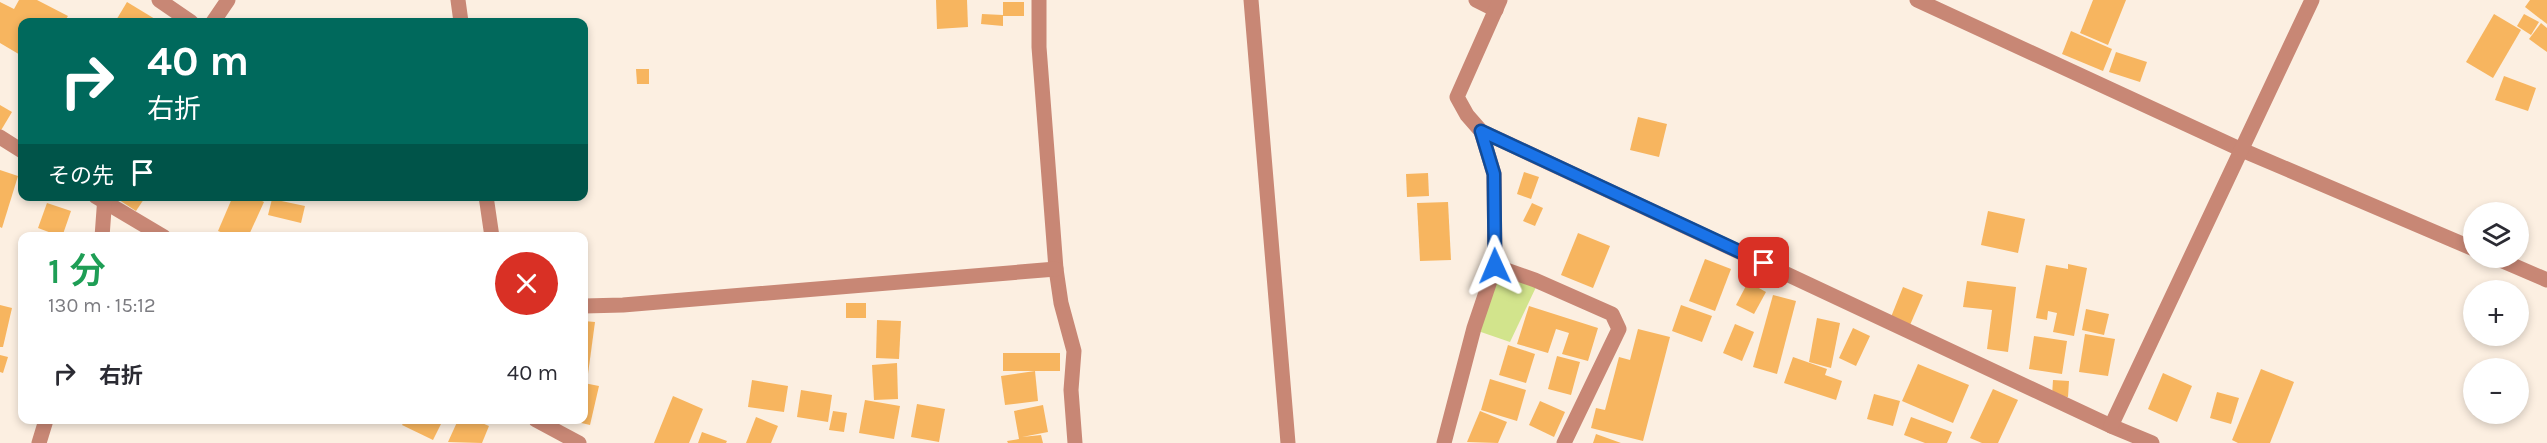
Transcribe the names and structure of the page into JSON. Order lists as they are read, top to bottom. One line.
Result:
{"page":{"turn":["40 m","右折"],"then":"その先","map_buttons":["+","−"],"heading":["1 分","130 m · 15:12"],"list":[{"name":"右折","value":"40 m"}]}}
